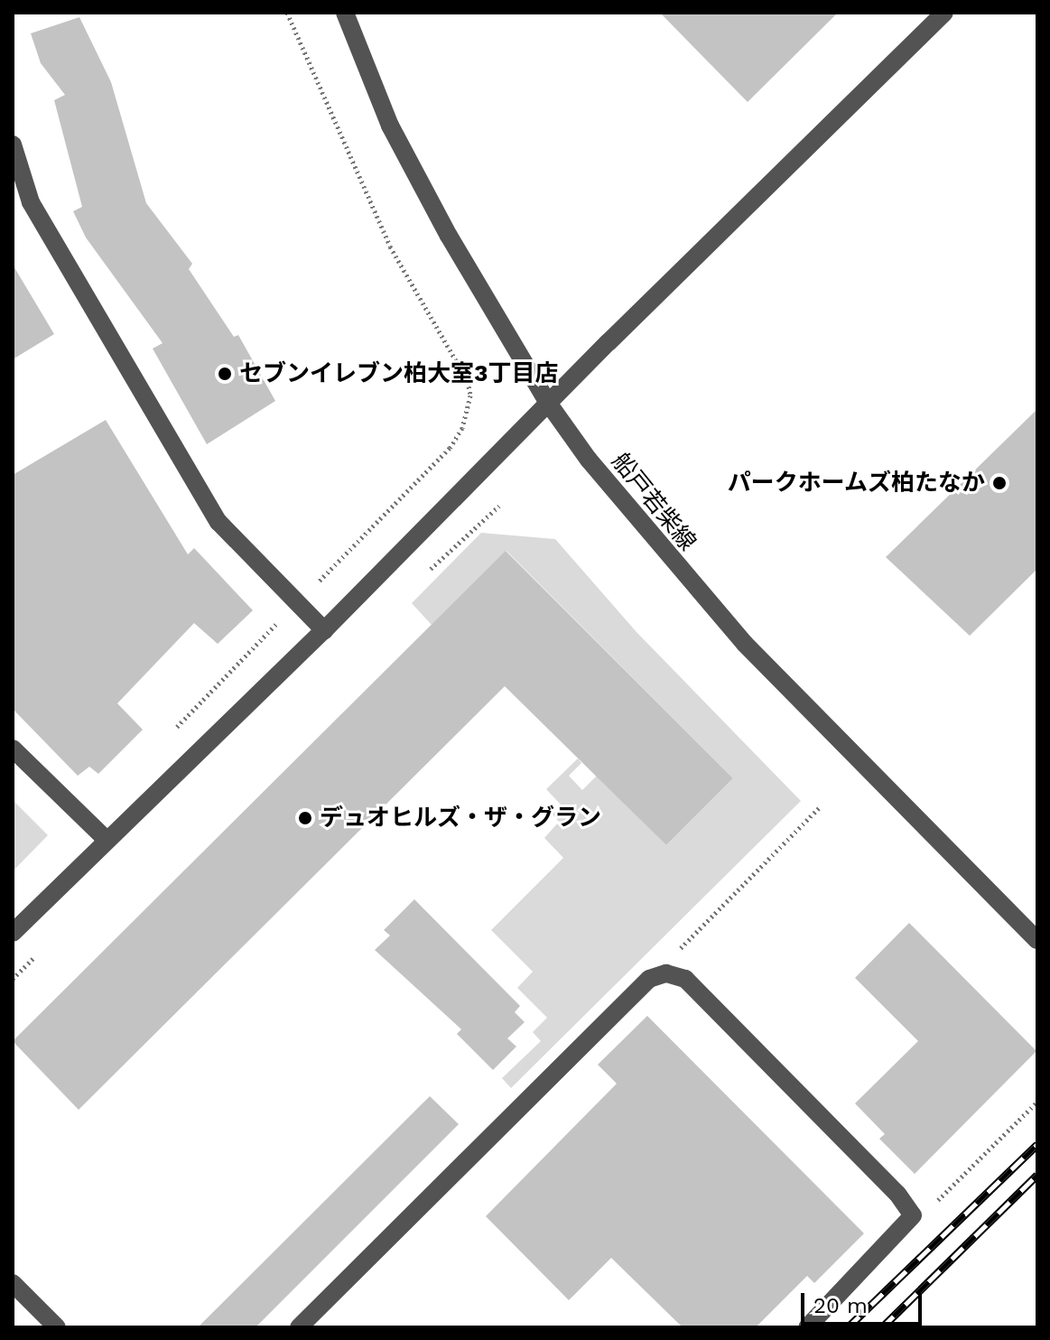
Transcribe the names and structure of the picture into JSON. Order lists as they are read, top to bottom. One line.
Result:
{"streets":{"street":["船戸若柴線"]},"places":["セブンイレブン柏大室3丁目店","パークホームズ柏たなか","デュオヒルズ・ザ・グラン"],"scale_bar":"20 m"}
